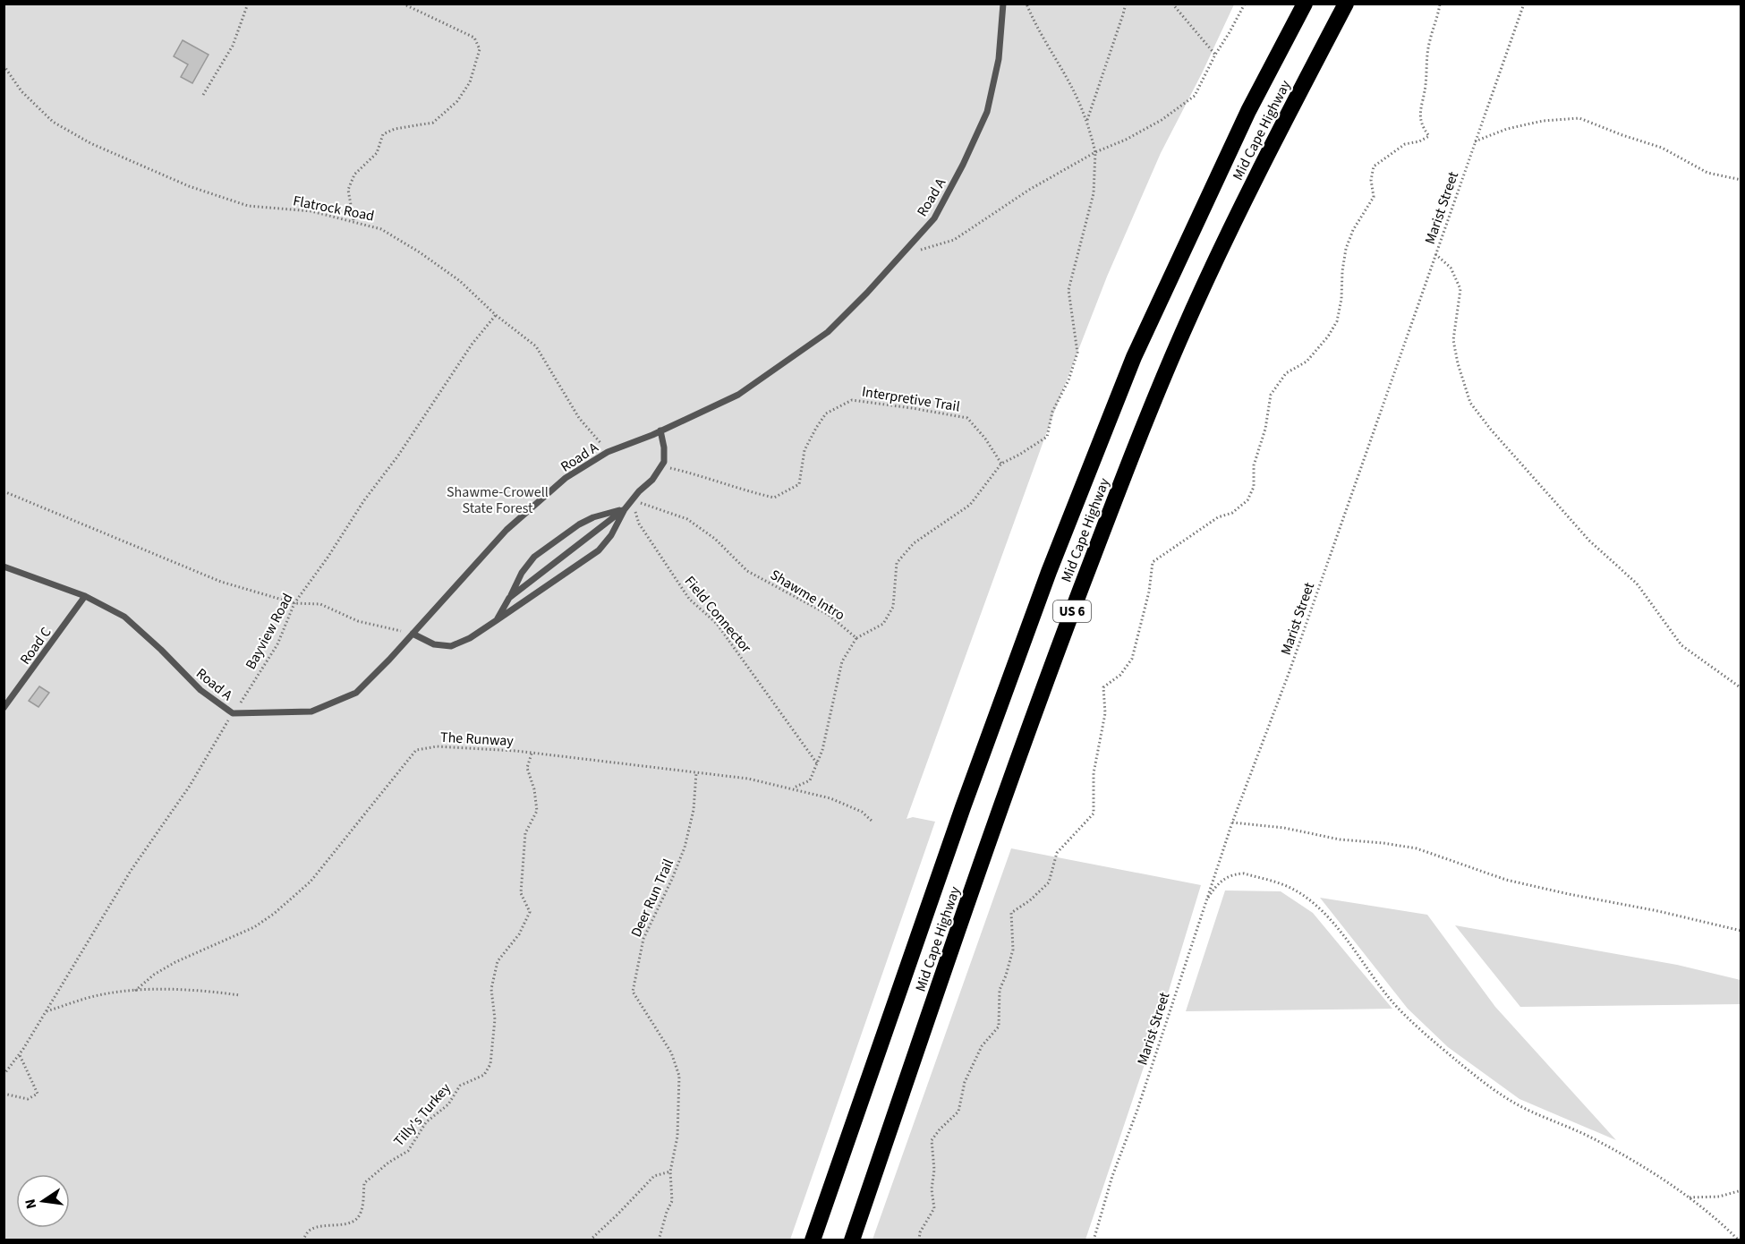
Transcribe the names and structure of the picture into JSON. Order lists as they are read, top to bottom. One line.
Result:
{"streets":{"highway":["Mid Cape Highway","US 6"],"lane":["Road A","Road C"],"path":["Flatrock Road","Marist Street","Interpretive Trail","Shawme Intro","Field Connector","Bayview Road","The Runway","Deer Run Trail","Tilly's Turkey"]},"crossings":[["Road A","Flatrock Road"],["Road A","Bayview Road"],["Road A","Road C"],["Flatrock Road","Bayview Road"],["Shawme Intro","Field Connector"],["The Runway","Deer Run Trail"],["The Runway","Tilly's Turkey"]],"parks":["Shawme-Crowell State Forest"],"north":"left"}
